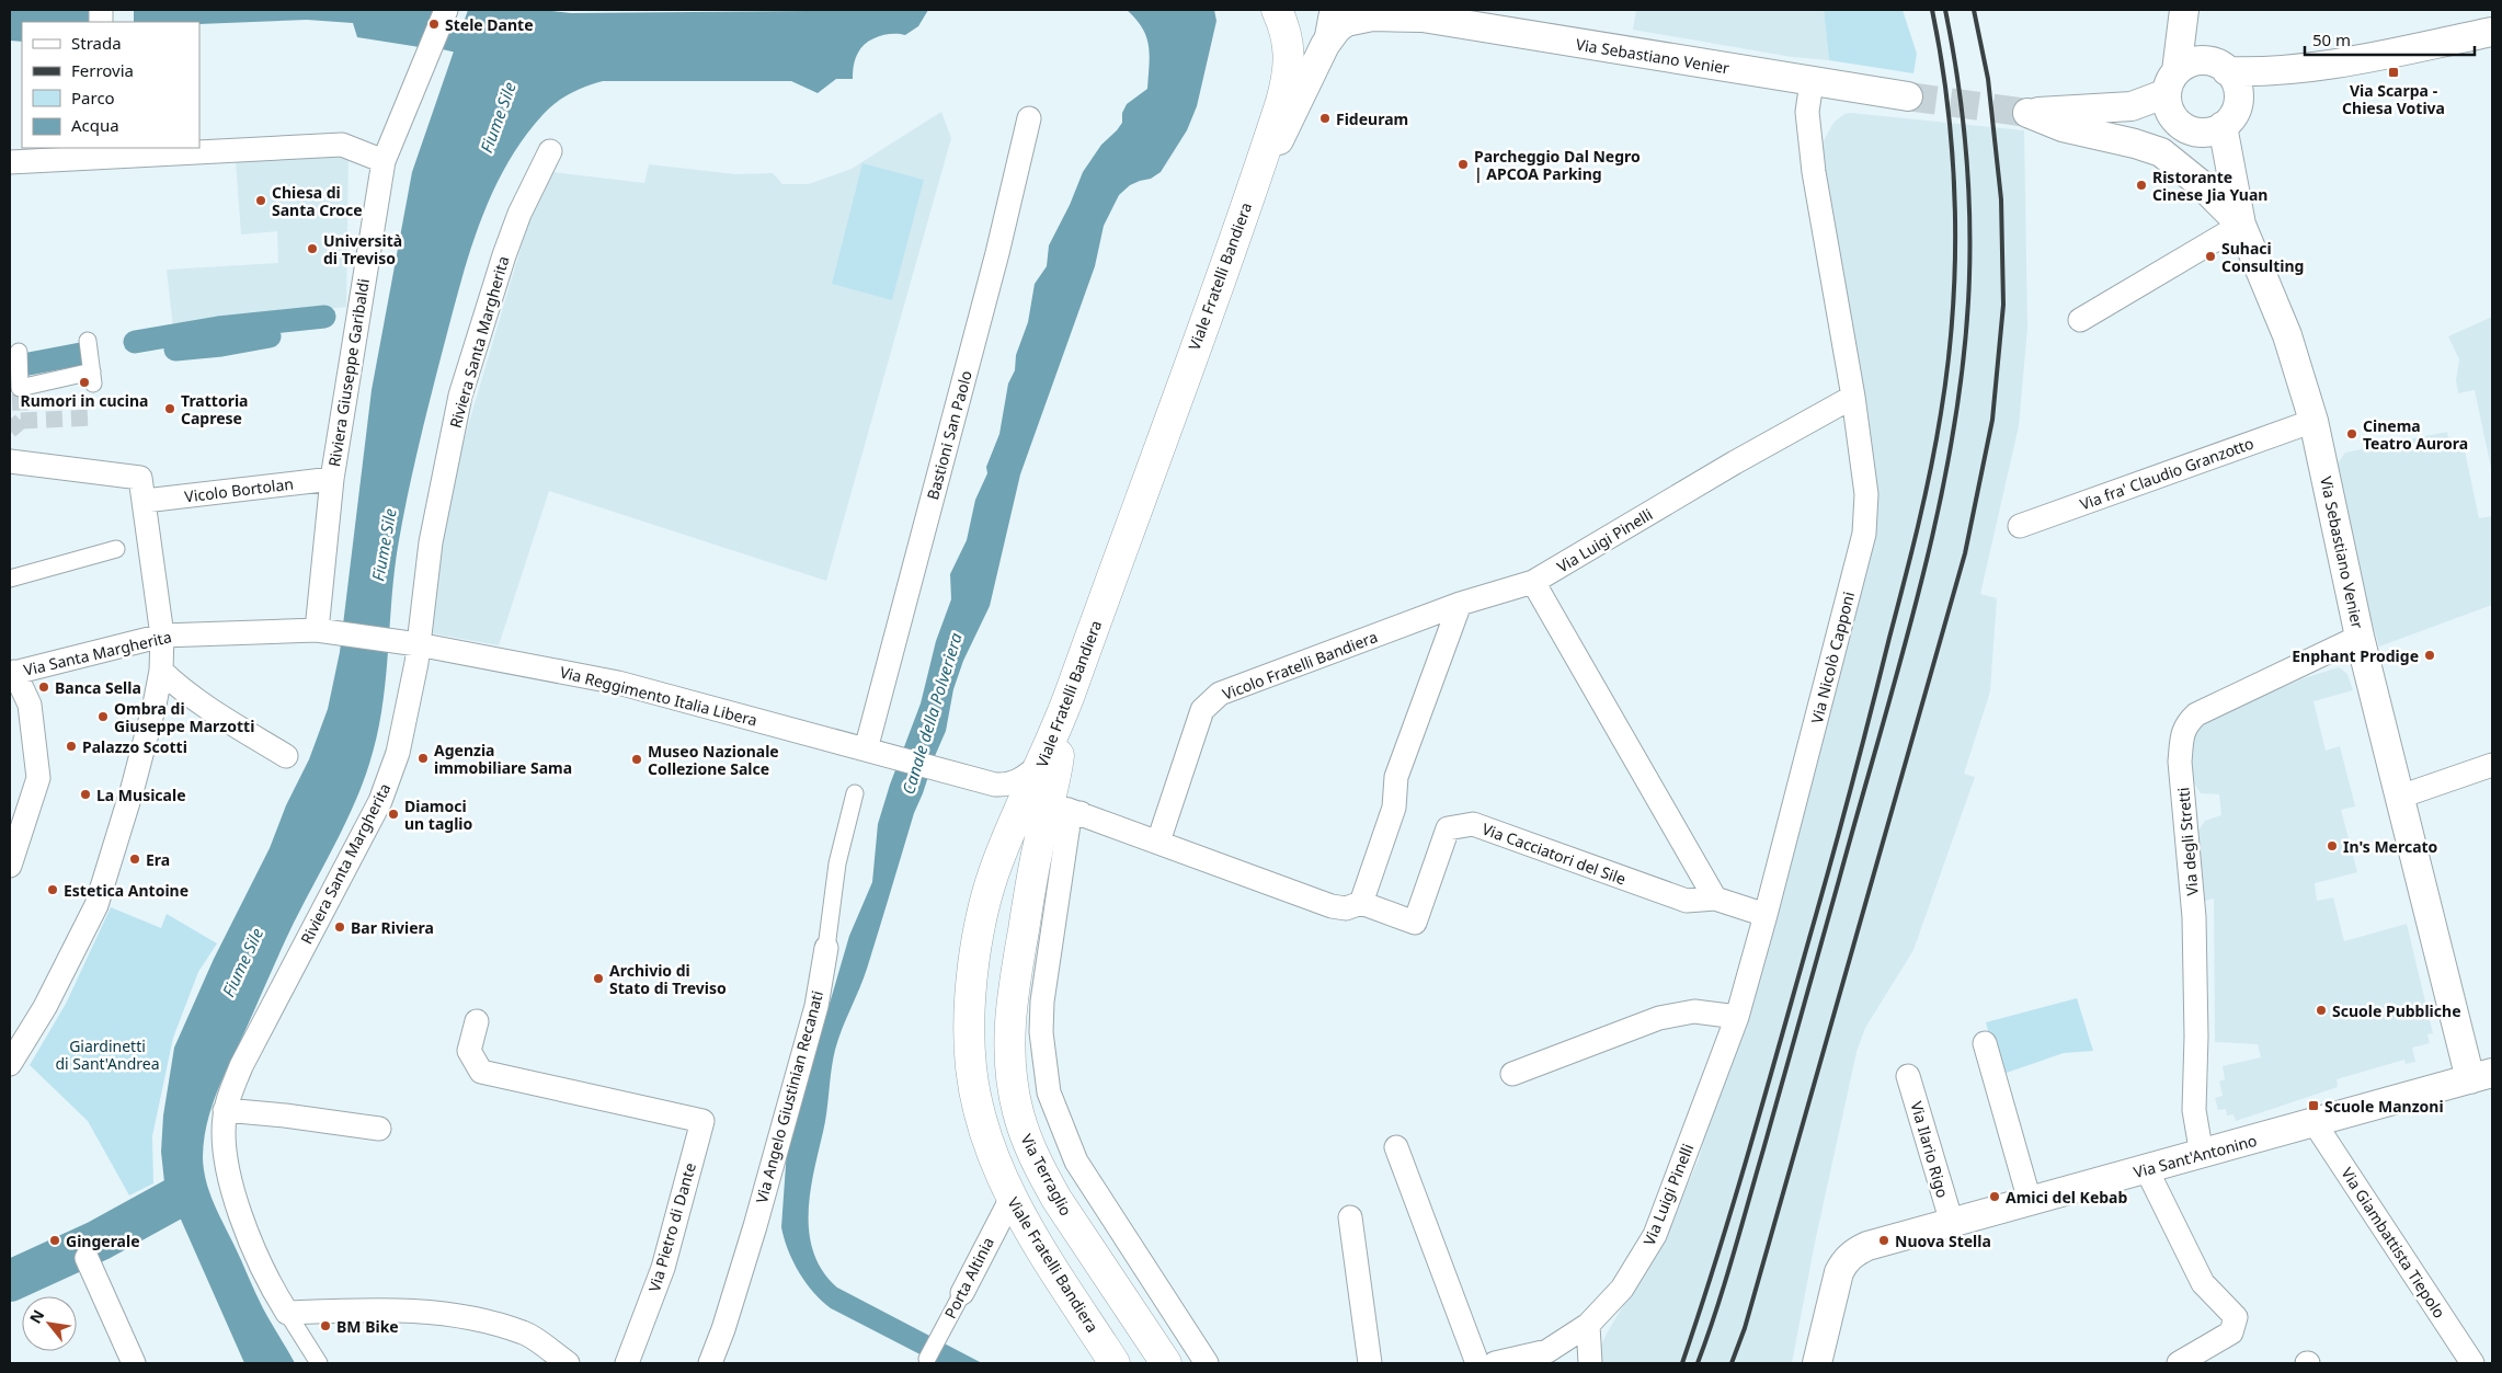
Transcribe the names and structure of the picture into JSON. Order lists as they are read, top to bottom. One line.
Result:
{"streets":{"main road":["Viale Fratelli Bandiera","Via Terraglio"],"street":["Via Sebastiano Venier","Riviera Santa Margherita","Riviera Giuseppe Garibaldi","Bastioni San Paolo","Via fra' Claudio Granzotto","Vicolo Bortolan","Via Luigi Pinelli","Via Santa Margherita","Via Nicolò Capponi","Vicolo Fratelli Bandiera","Via Reggimento Italia Libera","Via degli Stretti","Via Cacciatori del Sile","Via Angelo Giustinian Recanati","Via Ilario Rigo","Via Sant'Antonino","Via Pietro di Dante","Via Giambattista Tiepolo","Porta Altinia"]},"crossings":[["Via Sebastiano Venier","Via fra' Claudio Granzotto"],["Via Sebastiano Venier","Via degli Stretti"],["Via Sebastiano Venier","Via Sant'Antonino"],["Viale Fratelli Bandiera","Via Reggimento Italia Libera"],["Viale Fratelli Bandiera","Via Terraglio"],["Viale Fratelli Bandiera","Porta Altinia"],["Riviera Santa Margherita","Via Reggimento Italia Libera"],["Riviera Giuseppe Garibaldi","Vicolo Bortolan"],["Riviera Giuseppe Garibaldi","Via Santa Margherita"],["Bastioni San Paolo","Via Reggimento Italia Libera"],["Via Luigi Pinelli","Via Nicolò Capponi"],["Via Luigi Pinelli","Vicolo Fratelli Bandiera"],["Via Santa Margherita","Via Reggimento Italia Libera"],["Vicolo Fratelli Bandiera","Via Cacciatori del Sile"],["Via degli Stretti","Via Sant'Antonino"],["Via Cacciatori del Sile","Via Terraglio"],["Via Ilario Rigo","Via Sant'Antonino"],["Via Sant'Antonino","Via Giambattista Tiepolo"]],"water":["Fiume Sile","Canale della Polveriera"],"parks":["Giardinetti di Sant'Andrea"],"places":{"other":["Stele Dante","Fideuram","Parcheggio Dal Negro | APCOA Parking","Ristorante Cinese Jia Yuan","Chiesa di Santa Croce","Università di Treviso","Suhaci Consulting","Rumori in cucina","Trattoria Caprese","Cinema Teatro Aurora","Enphant Prodige","Banca Sella","Ombra di Giuseppe Marzotti","Palazzo Scotti","Agenzia immobiliare Sama","Museo Nazionale Collezione Salce","La Musicale","Diamoci un taglio","In's Mercato","Era","Estetica Antoine","Bar Riviera","Archivio di Stato di Treviso","Scuole Pubbliche","Amici del Kebab","Gingerale","Nuova Stella","BM Bike"],"transit":["Via Scarpa - Chiesa Votiva","Scuole Manzoni"]},"legend":["Strada","Ferrovia","Parco","Acqua"],"scale_bar":"50 m","north":"top left"}
